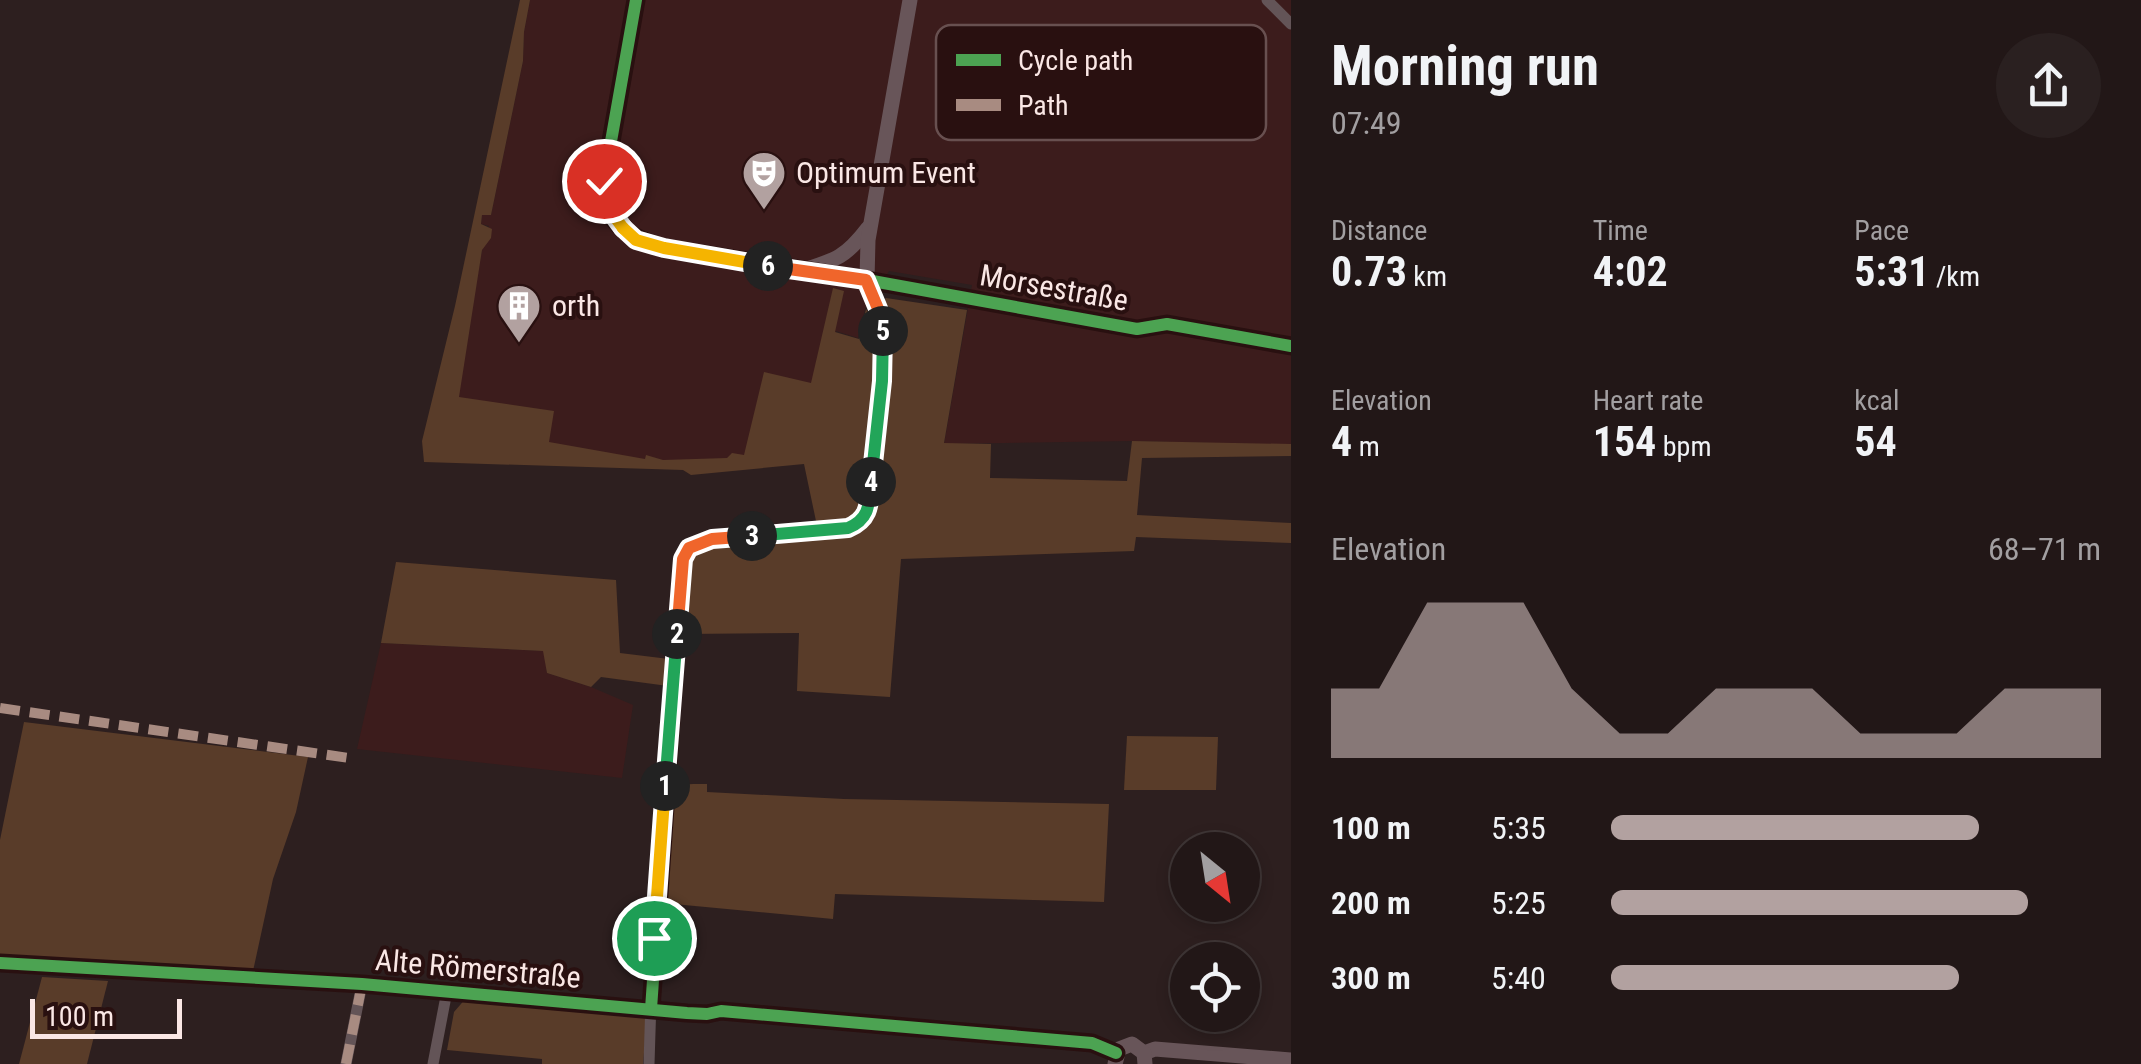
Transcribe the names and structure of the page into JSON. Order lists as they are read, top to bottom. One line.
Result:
{"streets":{"street":["Morsestraße","Alte Römerstraße"]},"places":{"theatre":["Optimum Event"],"building":["orth"]},"legend":["Cycle path","Path"],"scale_bar":"100 m","north":"bottom right","page":{"heading":["Morning run","07:49"],"stats":[["Distance","0.73 km"],["Time","4:02"],["Pace","5:31 /km"],["Elevation","4 m"],["Heart rate","154 bpm"],["kcal","54"]],"pins":["6","5","4","3","2","1"],"chart":["Elevation","68–71 m"],"list":[{"name":"100 m","note":"5:35"},{"name":"200 m","note":"5:25"},{"name":"300 m","note":"5:40"}],"scale":"100 m"}}
